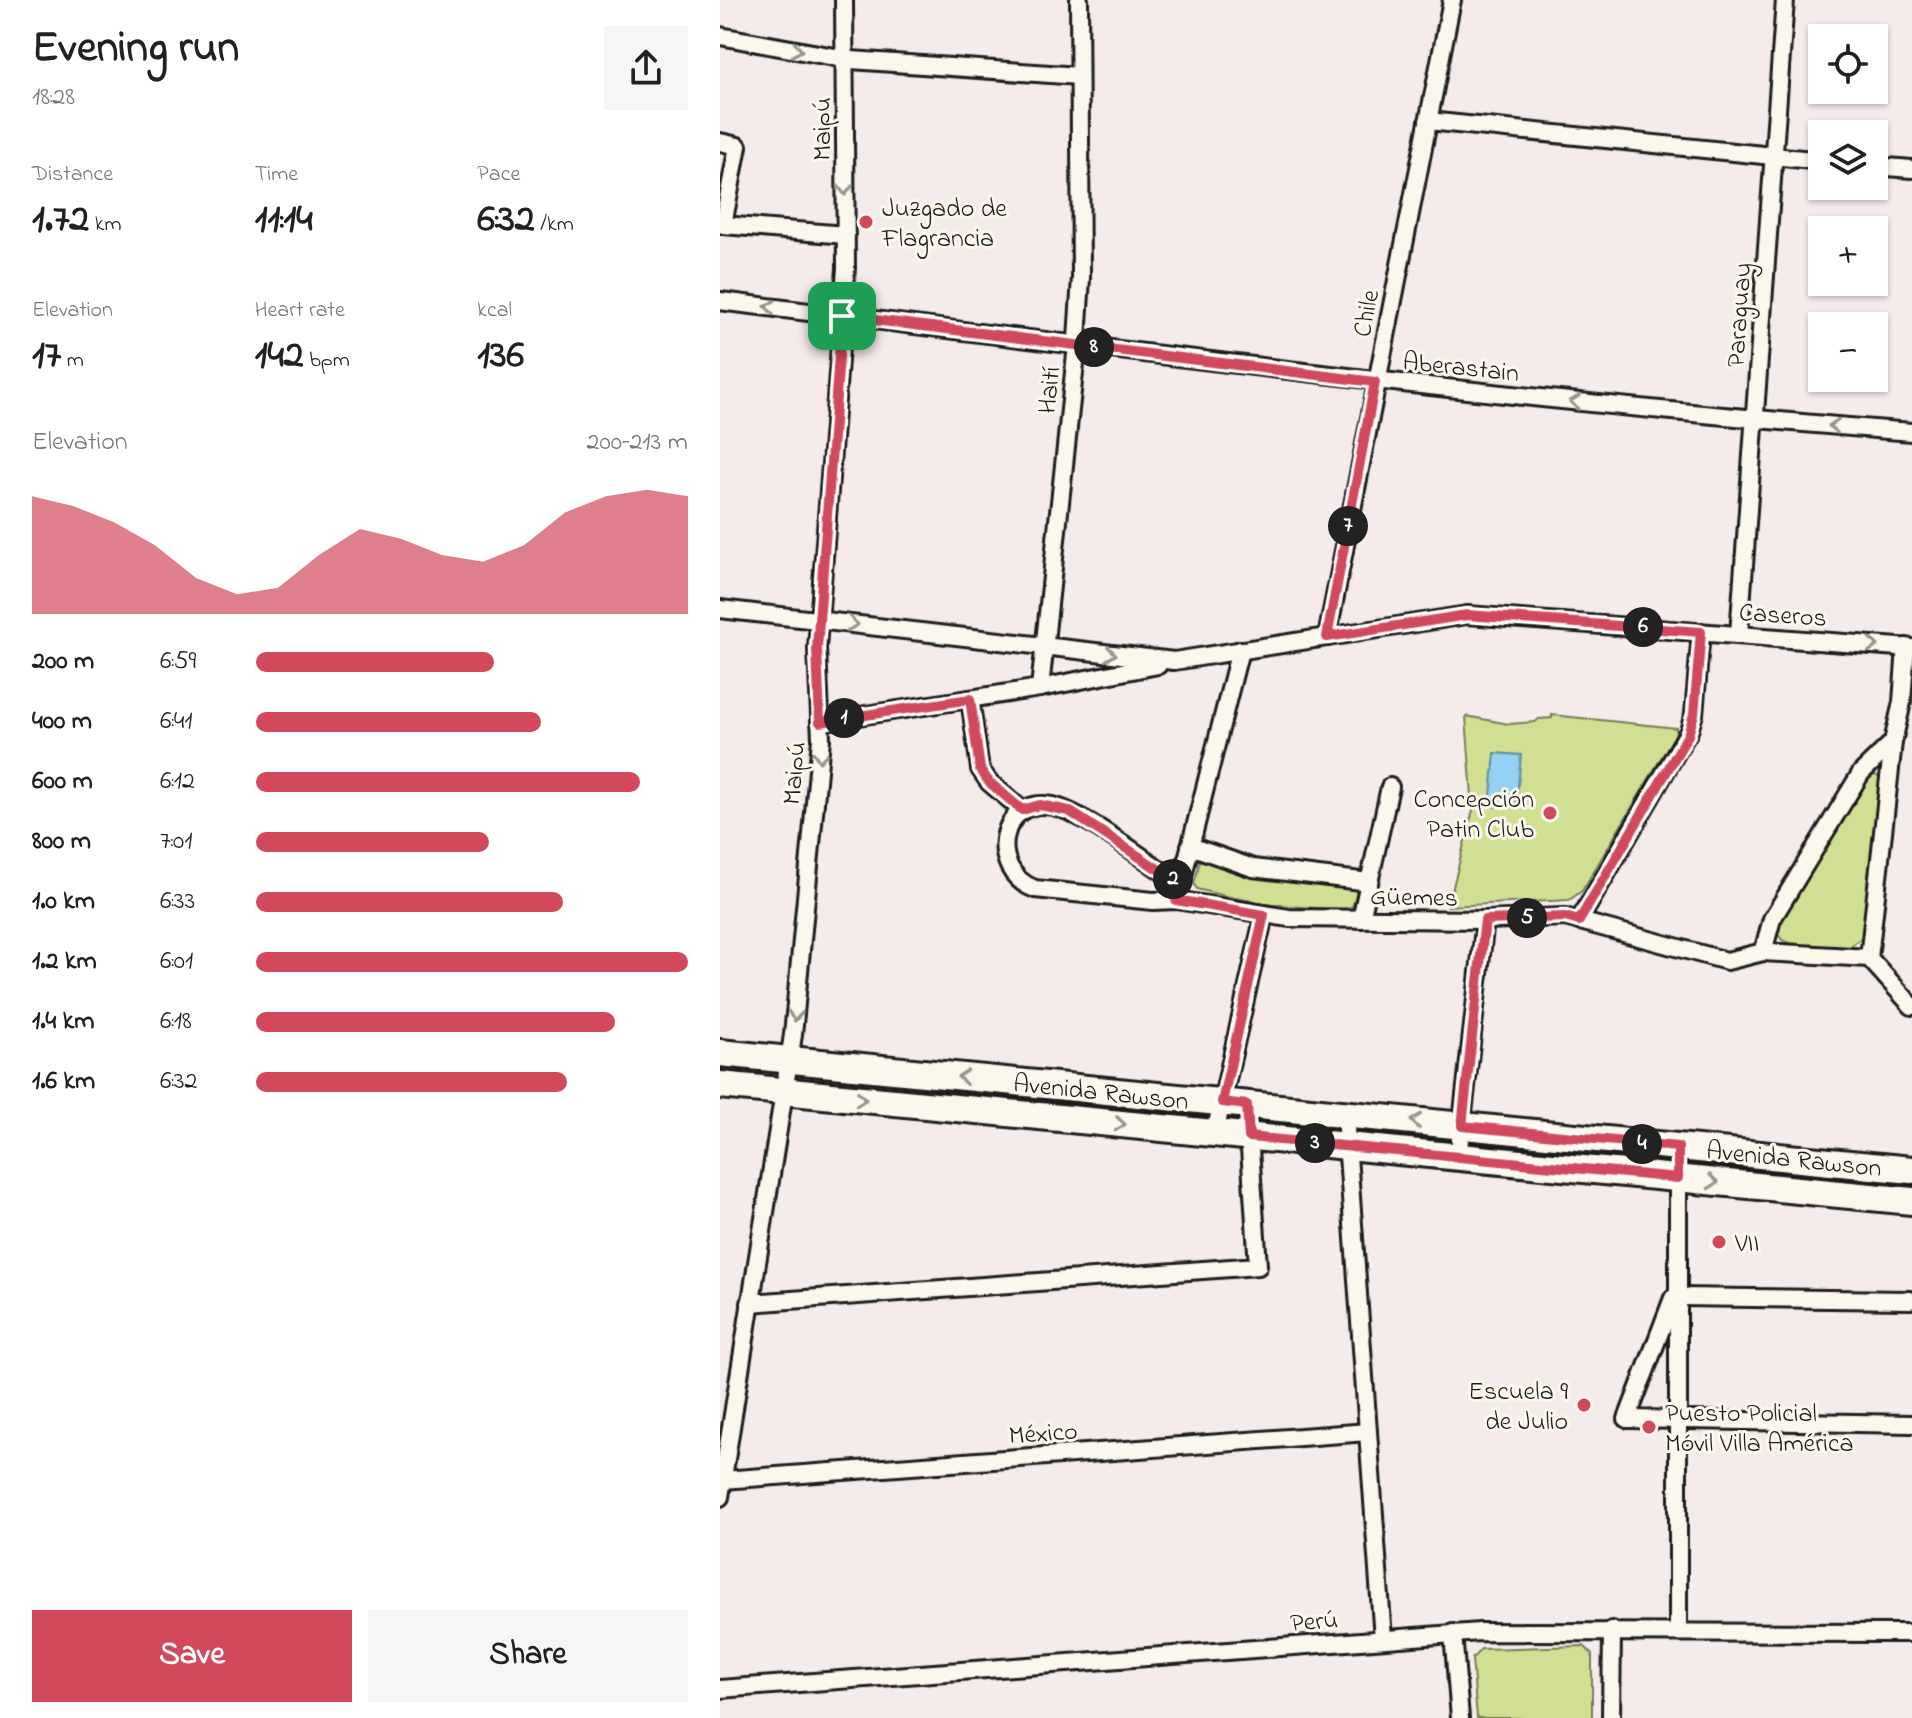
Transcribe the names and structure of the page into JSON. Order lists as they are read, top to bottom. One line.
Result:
{"streets":{"main road":["Avenida Rawson"],"street":["Maipú","Chile","Paraguay","Aberastain","Haití","Caseros","Güemes","México","Perú"]},"crossings":[["Maipú","Aberastain"],["Maipú","Caseros"],["Maipú","Avenida Rawson"],["Maipú","México"],["Chile","Aberastain"],["Chile","Caseros"],["Paraguay","Aberastain"],["Paraguay","Caseros"],["Aberastain","Haití"],["Haití","Caseros"]],"one_way":["Aberastain"],"places":["Juzgado de Flagrancia","Concepción Patin Club","VII","Escuela 9 de Julio","Puesto Policial Móvil Villa América"],"page":{"heading":["Evening run","18:28"],"map_buttons":["+","−"],"stats":[["Distance","1.72 km"],["Time","11:14"],["Pace","6:32 /km"],["Elevation","17 m"],["Heart rate","142 bpm"],["kcal","136"]],"pins":["8","7","6","1","2","5","3","4"],"chart":["Elevation","200–213 m"],"list":[{"name":"200 m","note":"6:59"},{"name":"400 m","note":"6:41"},{"name":"600 m","note":"6:12"},{"name":"800 m","note":"7:01"},{"name":"1.0 km","note":"6:33"},{"name":"1.2 km","note":"6:01"},{"name":"1.4 km","note":"6:18"},{"name":"1.6 km","note":"6:32"}],"buttons":["Save","Share"]}}
